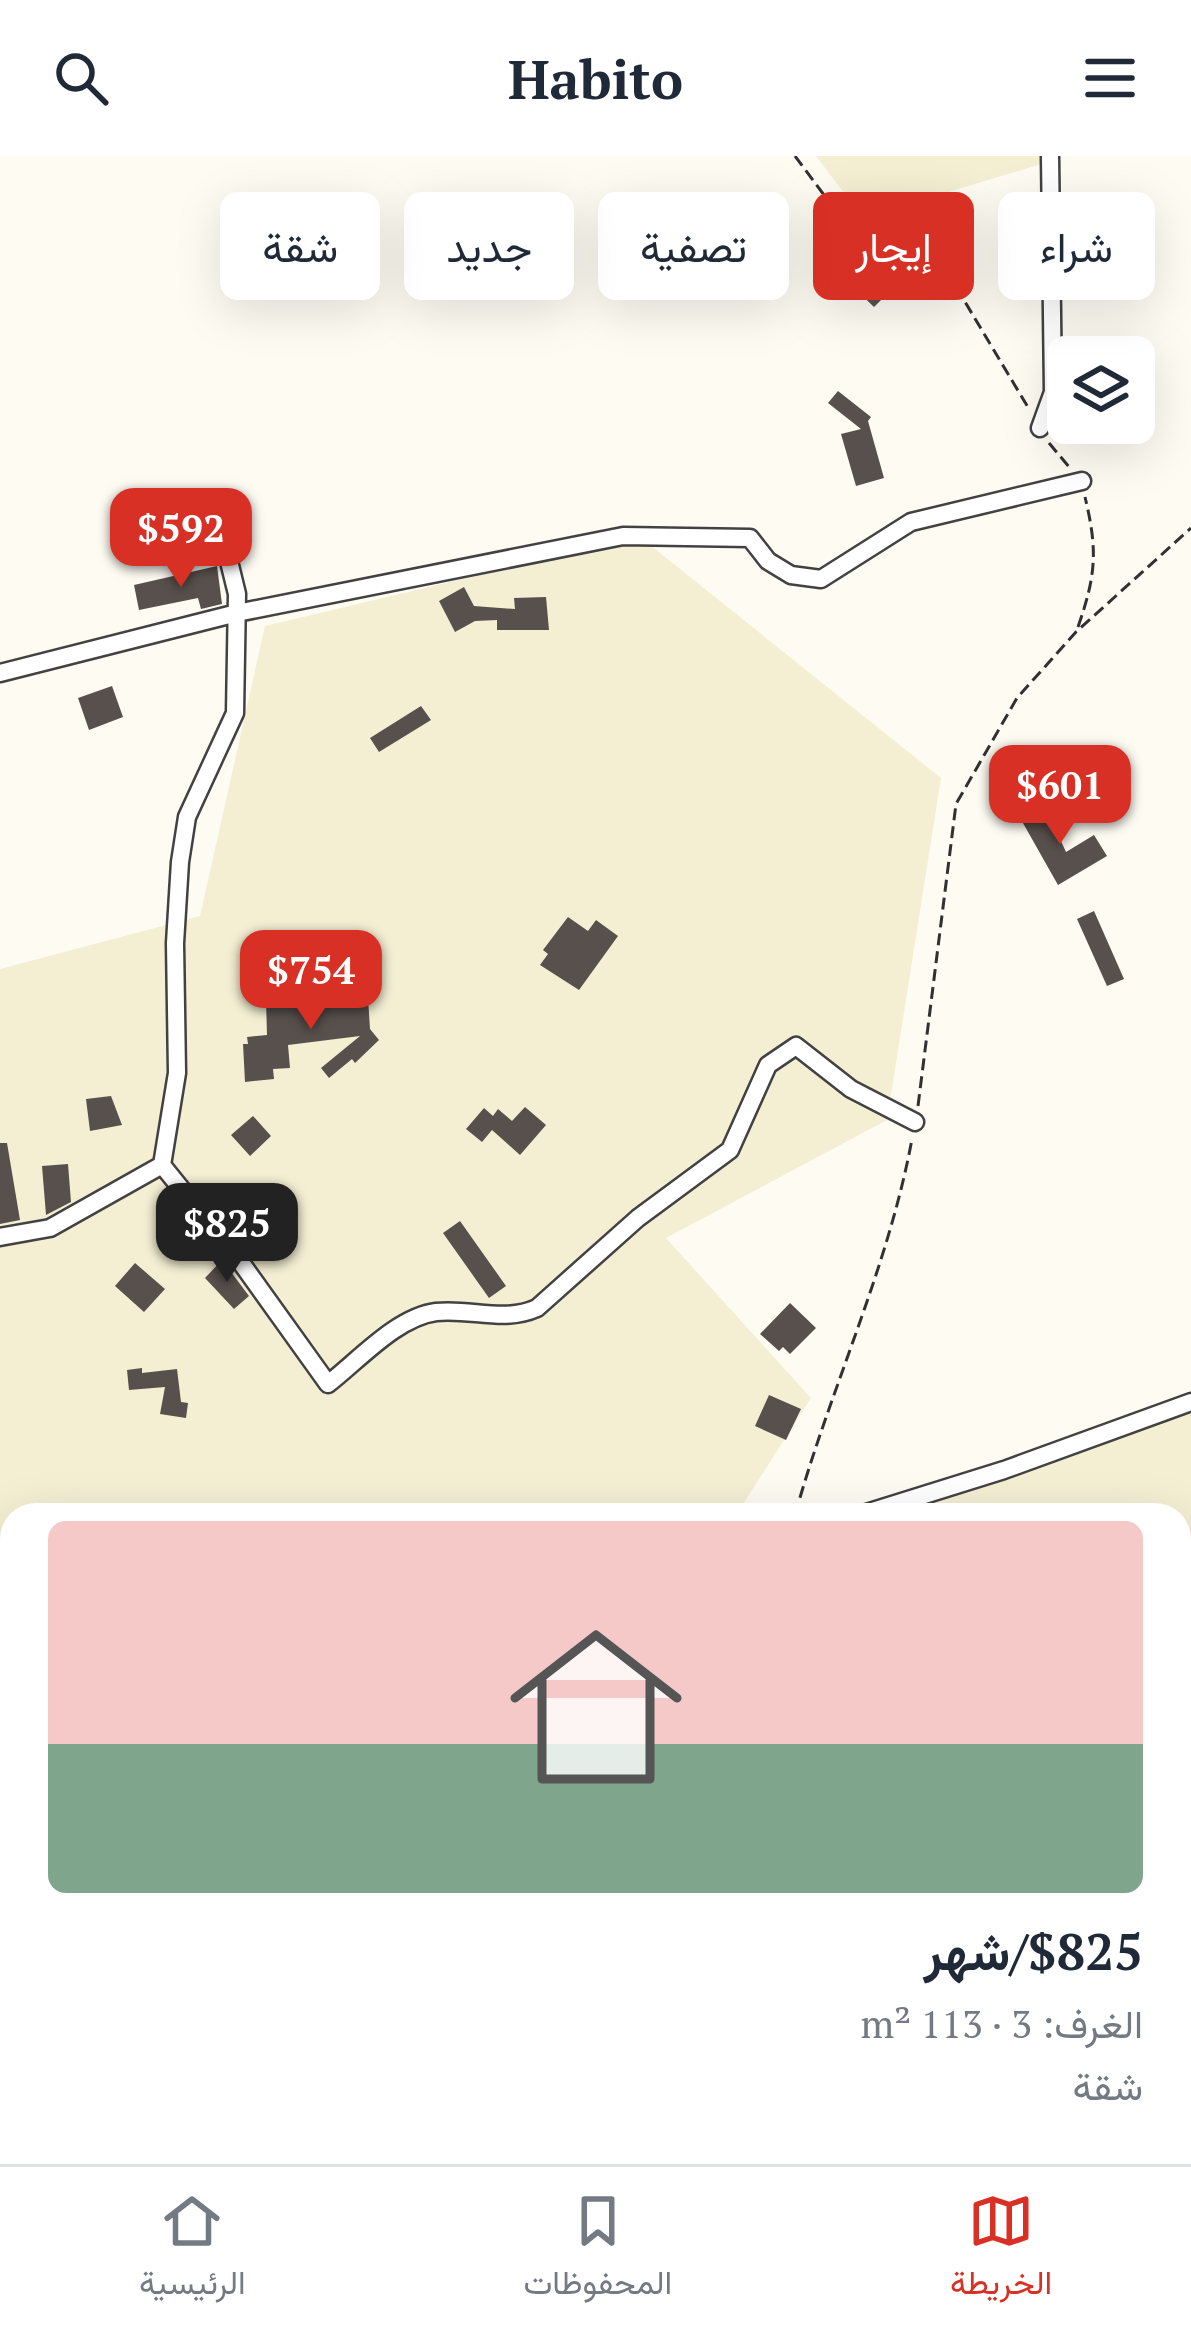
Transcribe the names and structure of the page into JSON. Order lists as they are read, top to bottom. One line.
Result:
{"page":{"header":"Habito","chip":["شراء","إيجار","تصفية","جديد","شقة"],"price":["$592","$601","$754","$825"],"list":[{"name":"$825/شهر","note":"الغرف: 3 · 113 m² · شقة"}],"tabs":["الخريطة","المحفوظات","الرئيسية"]}}
